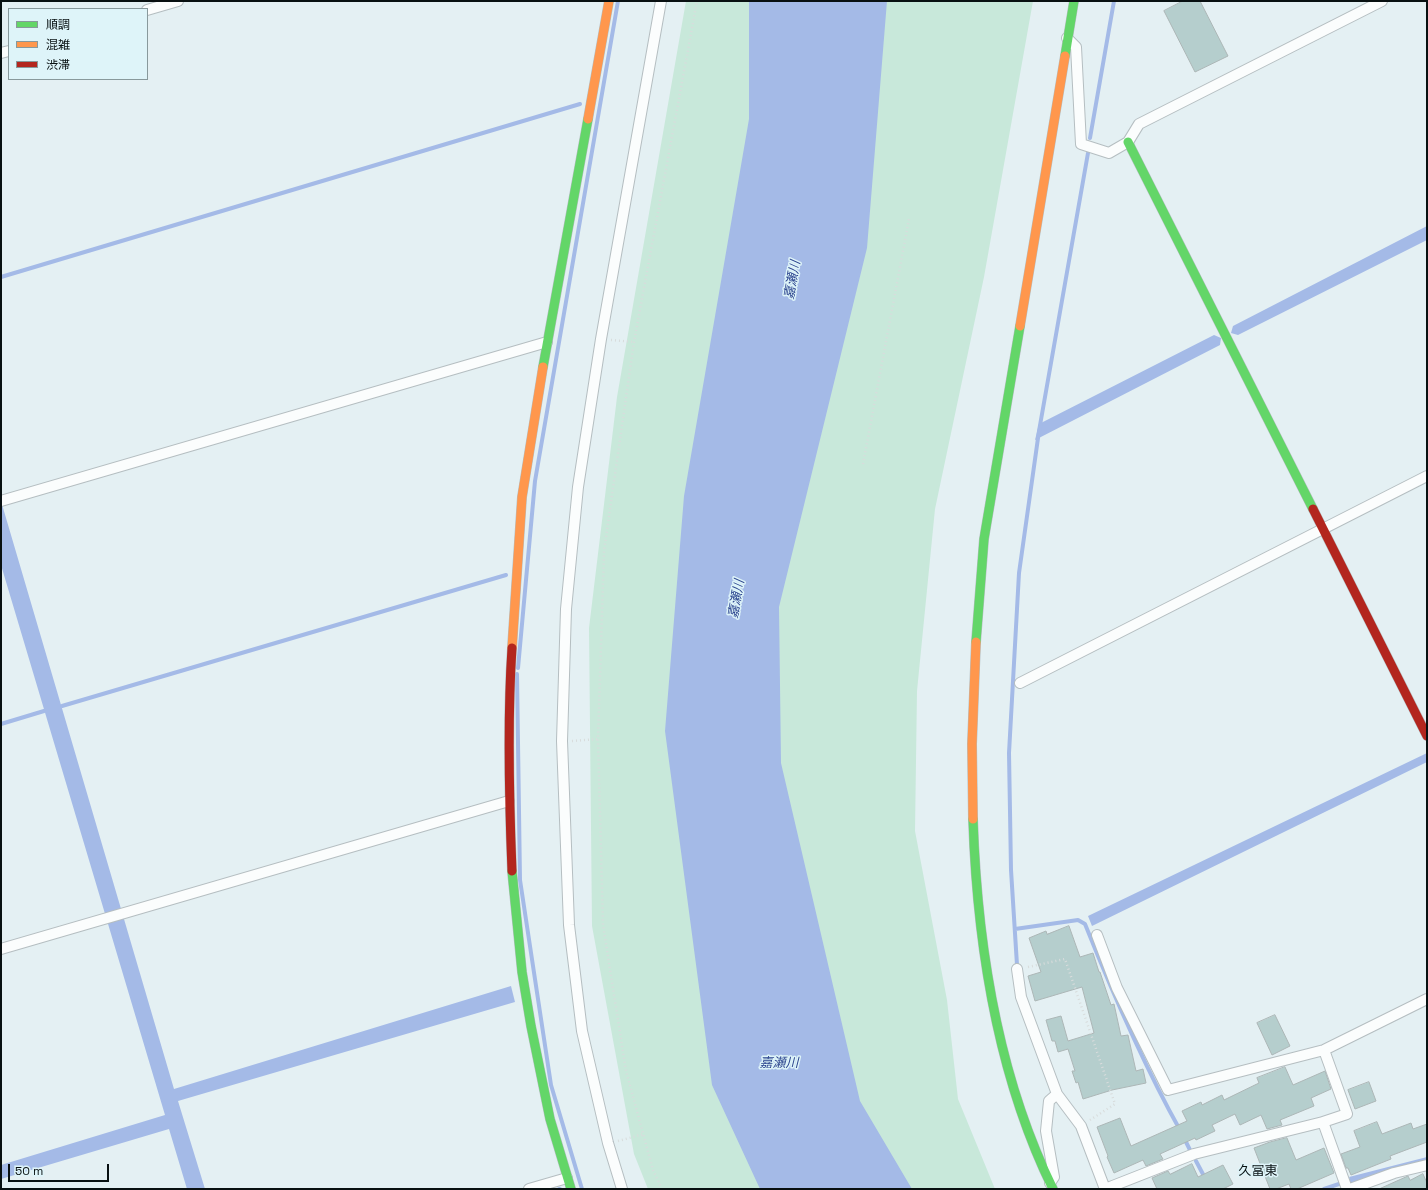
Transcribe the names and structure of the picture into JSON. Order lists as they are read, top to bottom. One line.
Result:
{"districts":["久冨東"],"water":["嘉瀬川"],"legend":["順調","混雑","渋滞"],"scale_bar":"50 m"}
